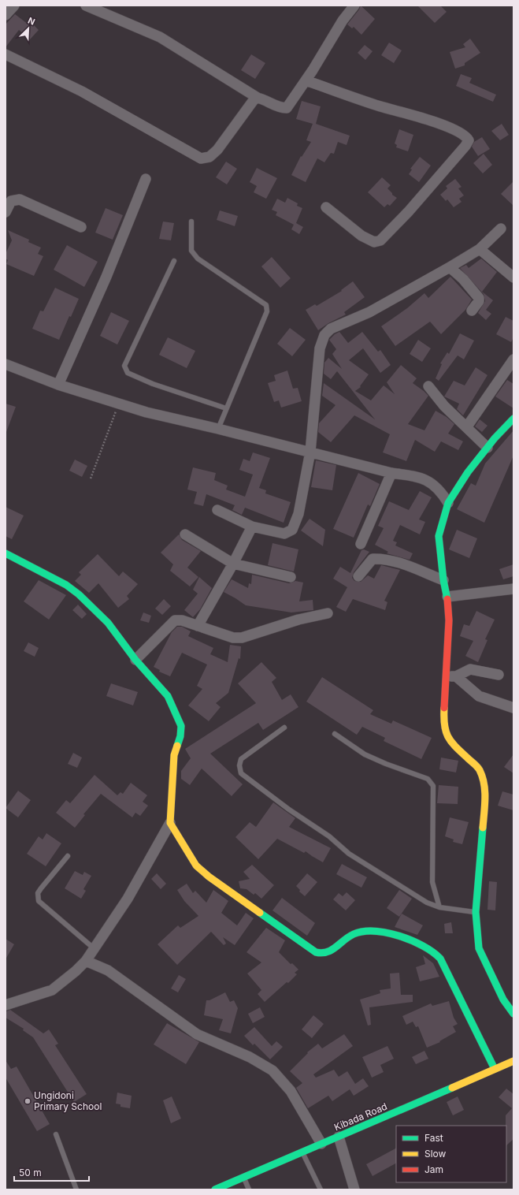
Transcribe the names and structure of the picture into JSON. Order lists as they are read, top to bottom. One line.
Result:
{"streets":{"street":["Kibada Road"]},"places":["Ungidoni Primary School"],"legend":["Fast","Slow","Jam"],"scale_bar":"50 m","north":"top right"}
